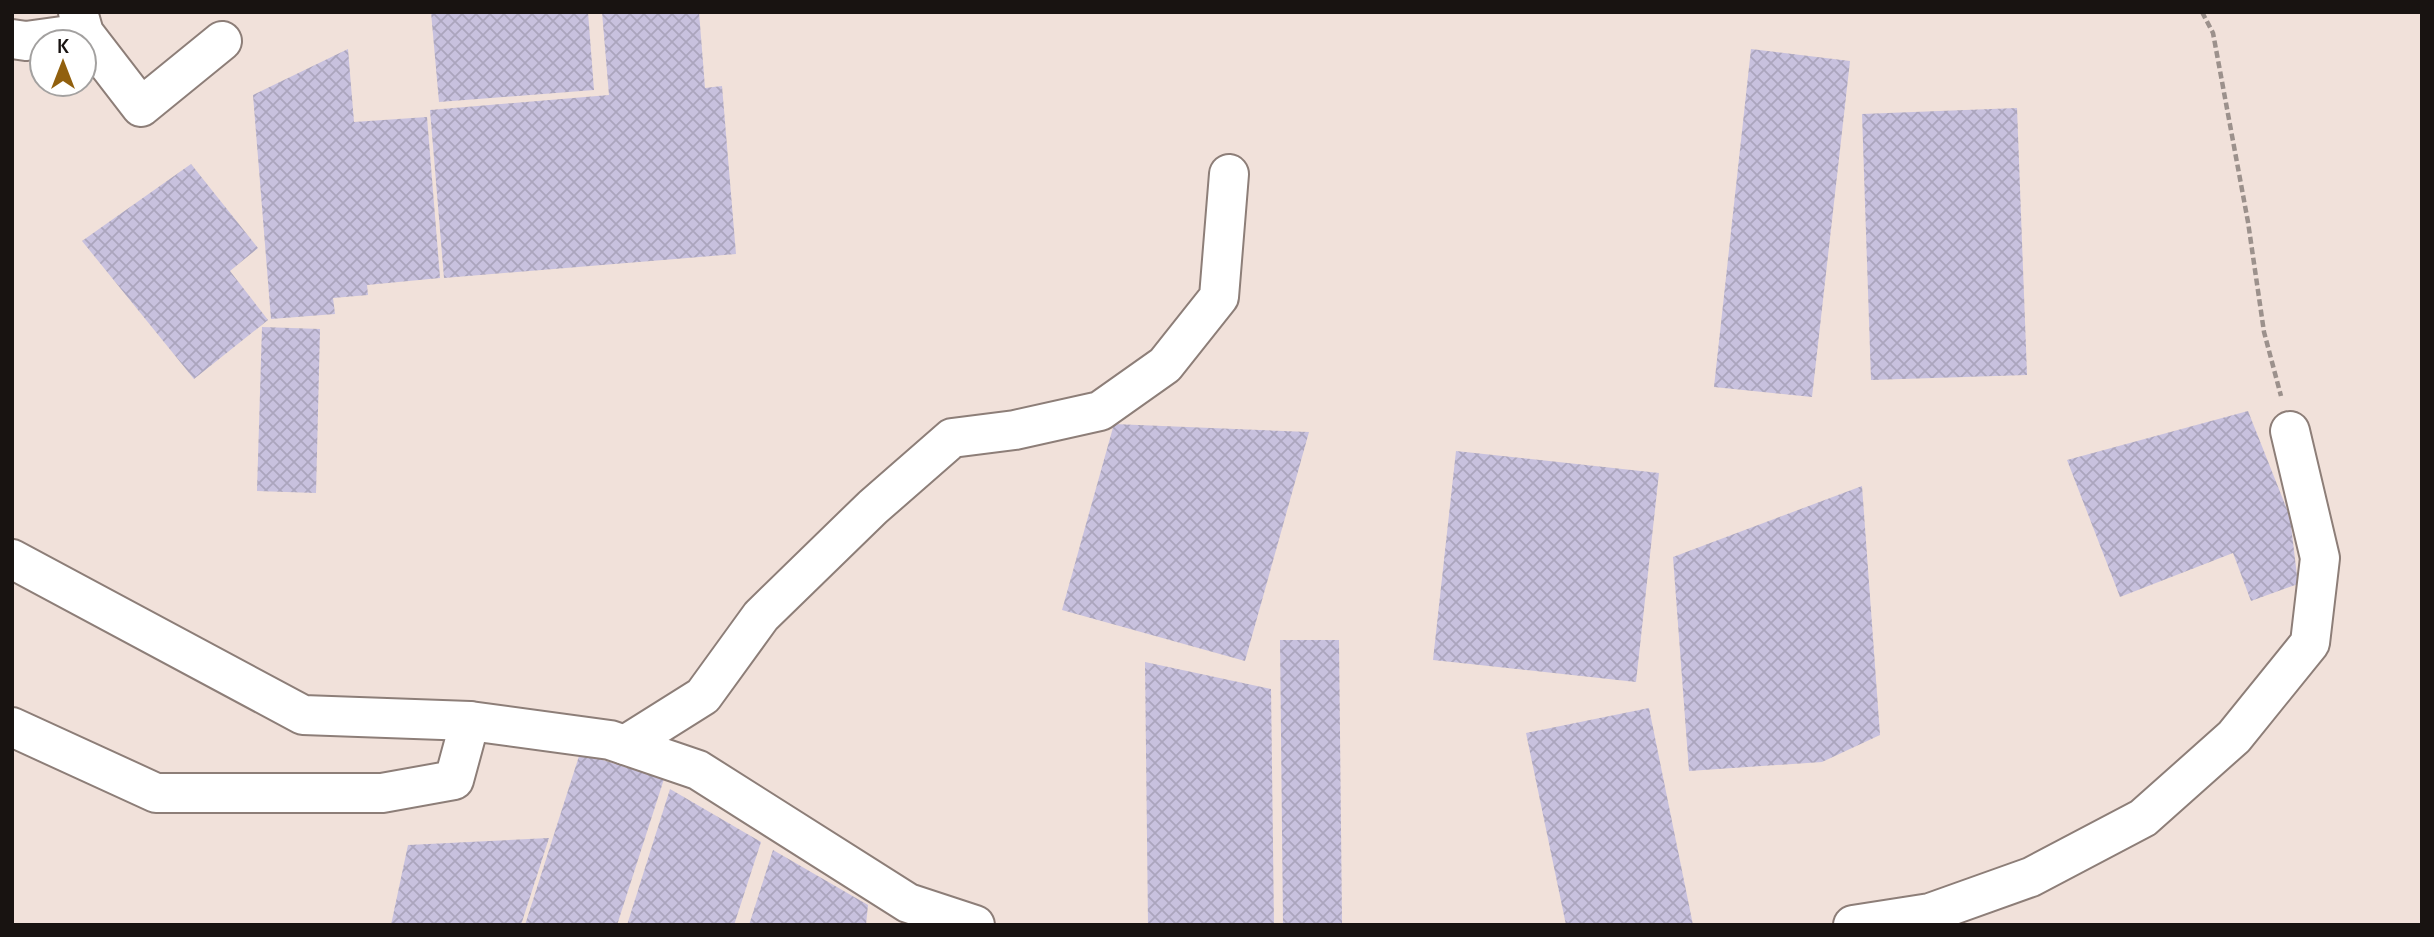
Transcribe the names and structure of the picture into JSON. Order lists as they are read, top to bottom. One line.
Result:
{"north":"top"}
